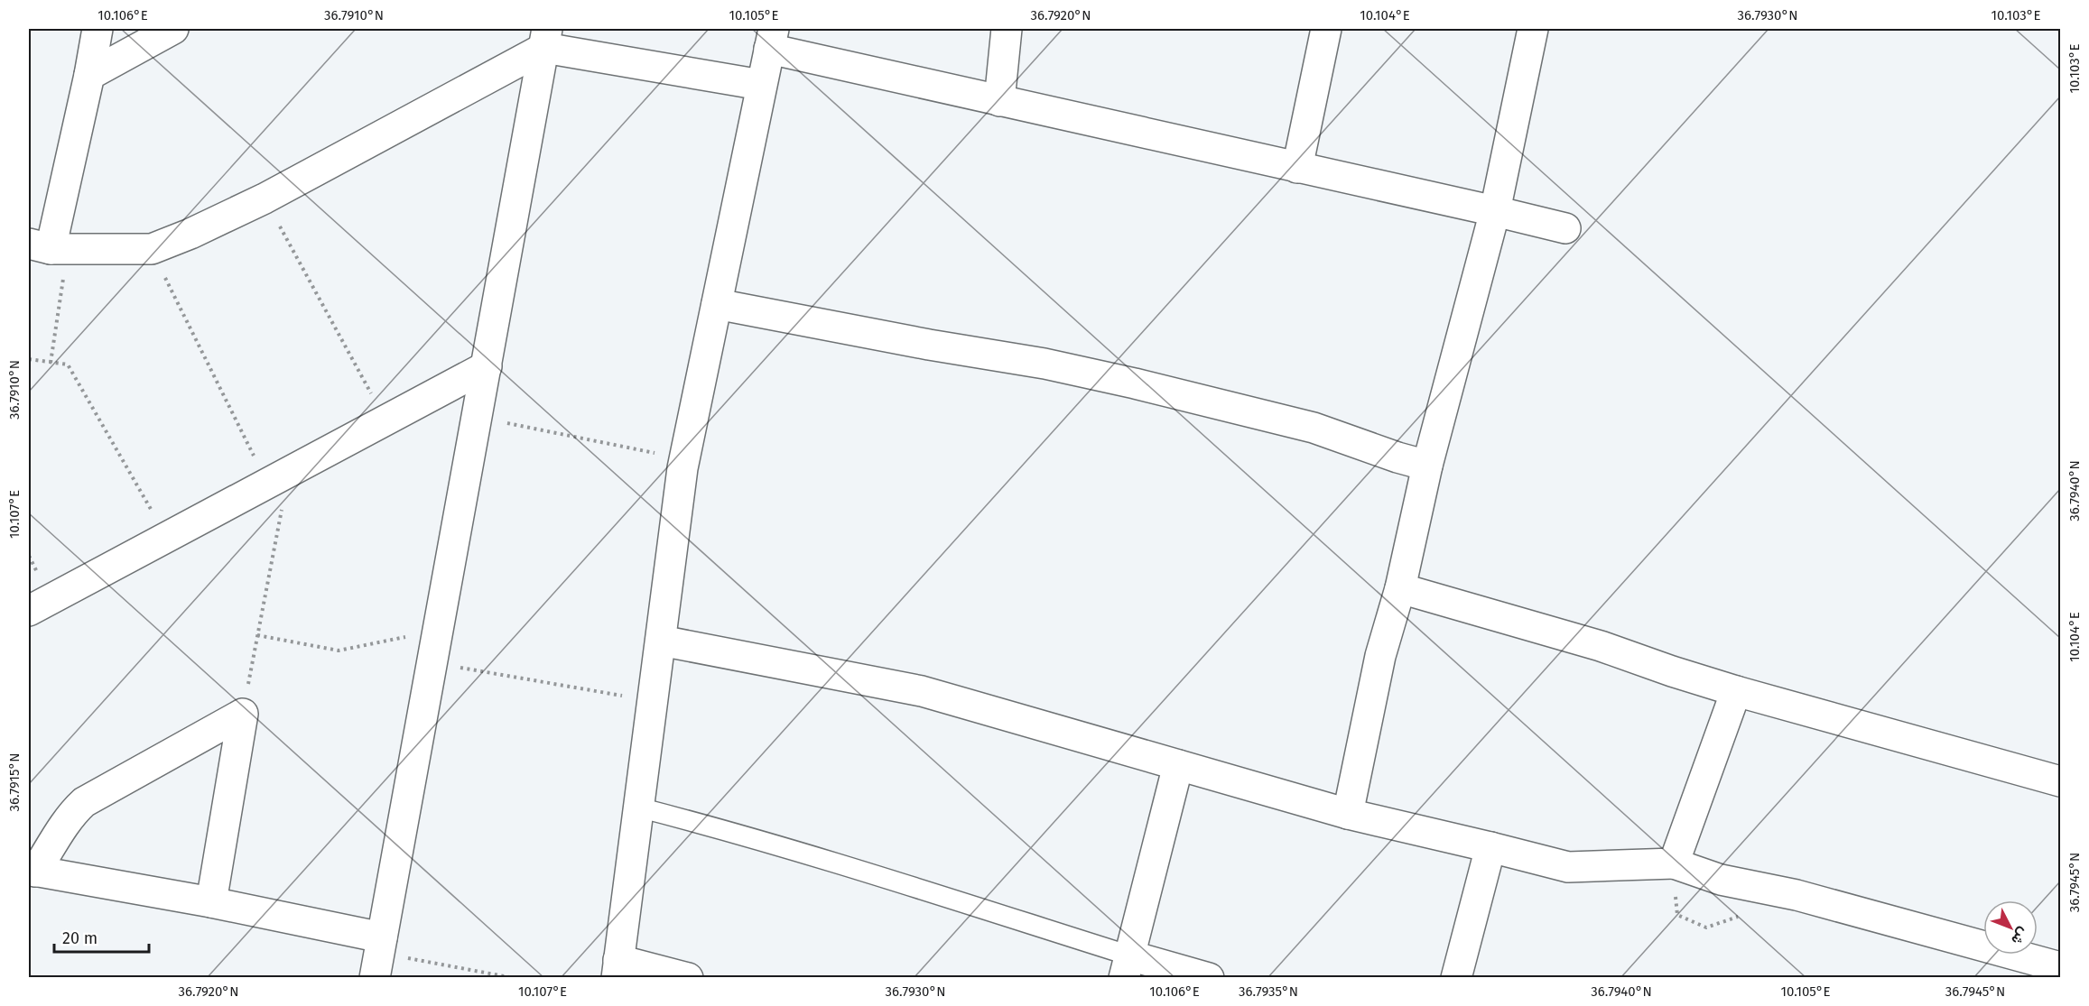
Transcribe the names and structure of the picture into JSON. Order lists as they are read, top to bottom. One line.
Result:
{"scale_bar":"20 m","north":"bottom right","coordinates":["10.106°E","36.7910°N","10.105°E","36.7920°N","10.104°E","36.7930°N","10.103°E","36.7940°N","10.107°E","36.7915°N","36.7945°N","36.7935°N"]}
